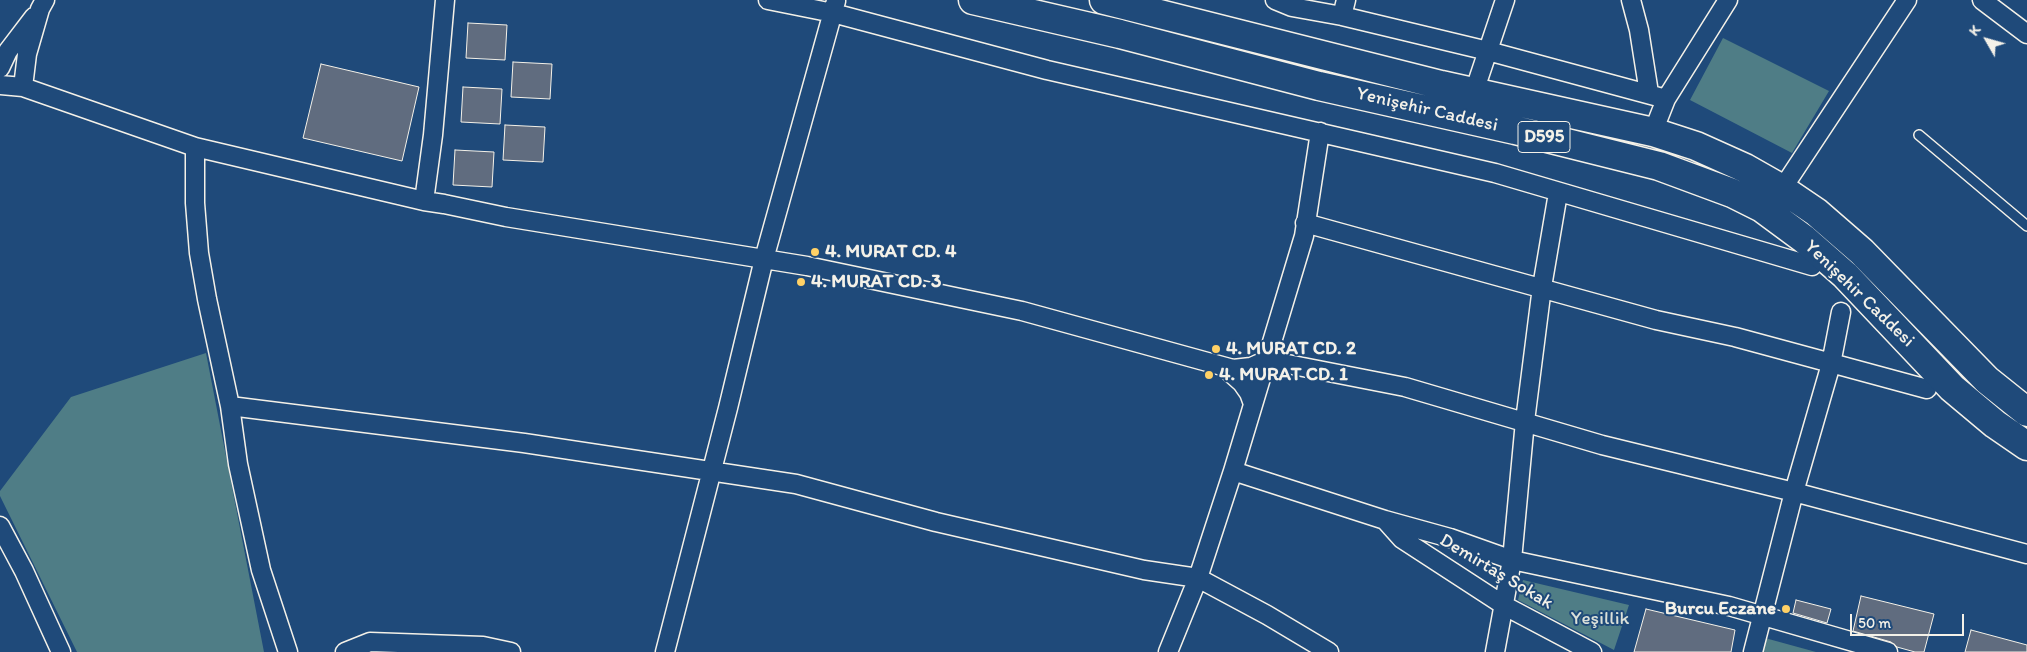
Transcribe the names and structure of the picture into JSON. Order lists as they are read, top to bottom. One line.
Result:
{"streets":{"highway":["Yenişehir Caddesi","D595"],"street":["Demirtaş Sokak"]},"parks":["Yeşillik"],"places":["4. MURAT CD. 4","4. MURAT CD. 3","4. MURAT CD. 2","4. MURAT CD. 1","Burcu Eczane"],"scale_bar":"50 m","north":"top left"}
